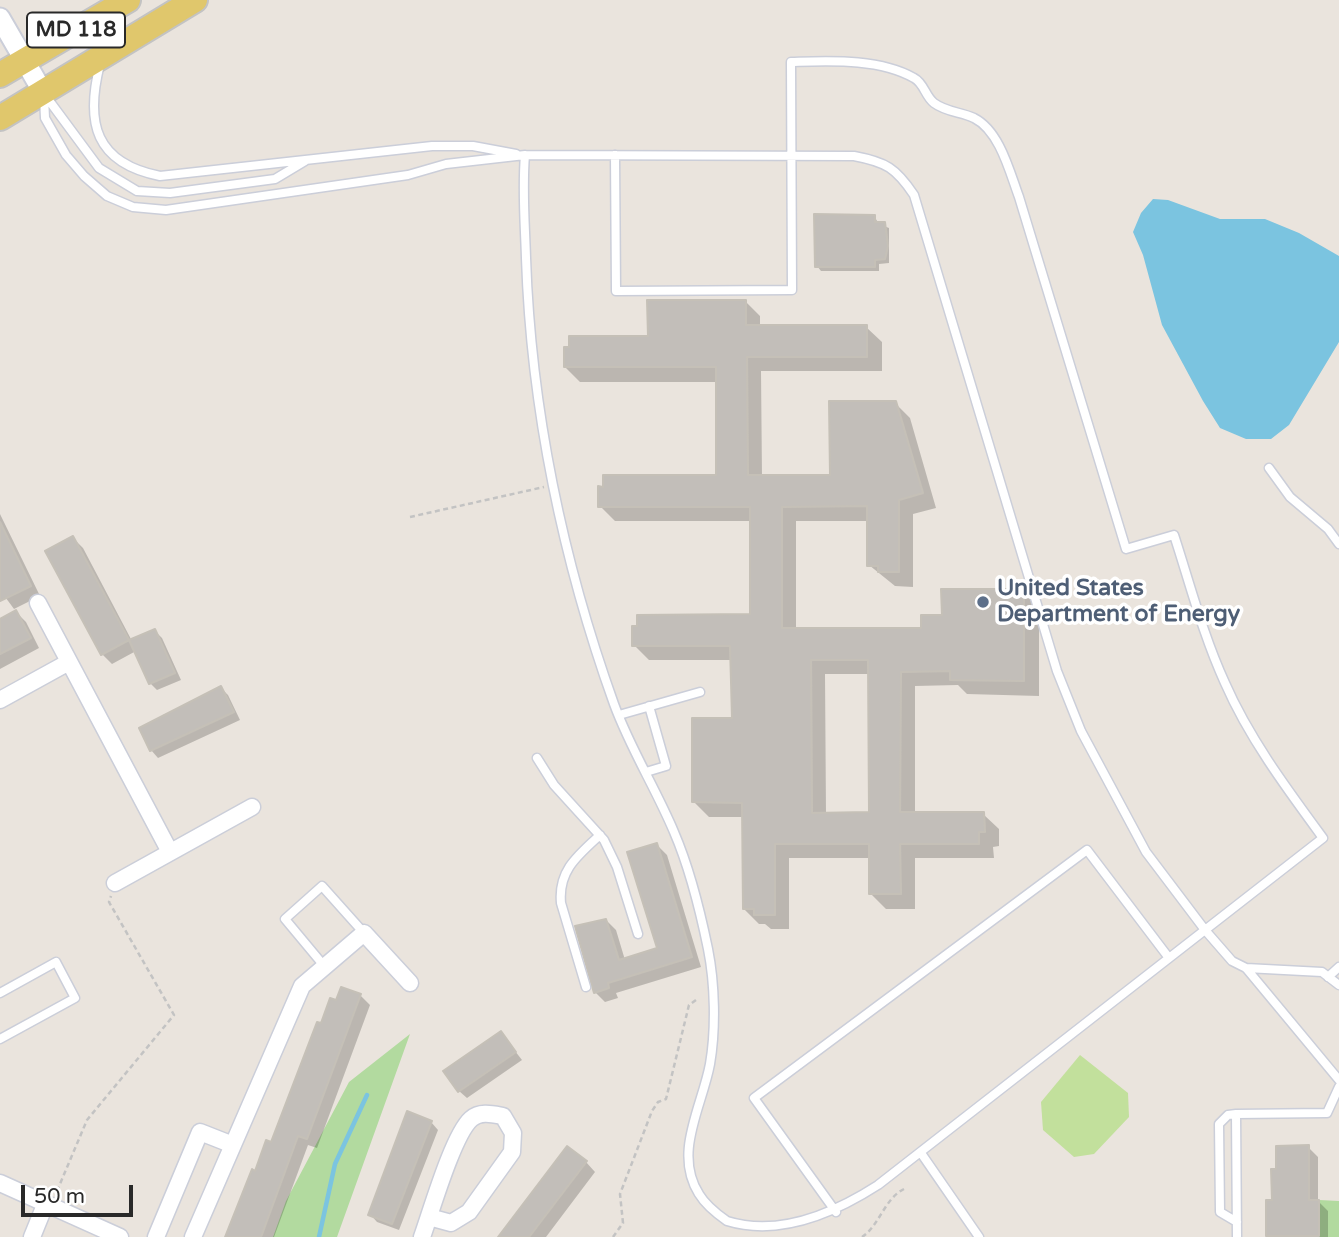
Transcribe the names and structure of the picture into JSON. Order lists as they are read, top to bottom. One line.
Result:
{"streets":{"main road":["MD 118"]},"places":["United States Department of Energy"],"scale_bar":"50 m"}
